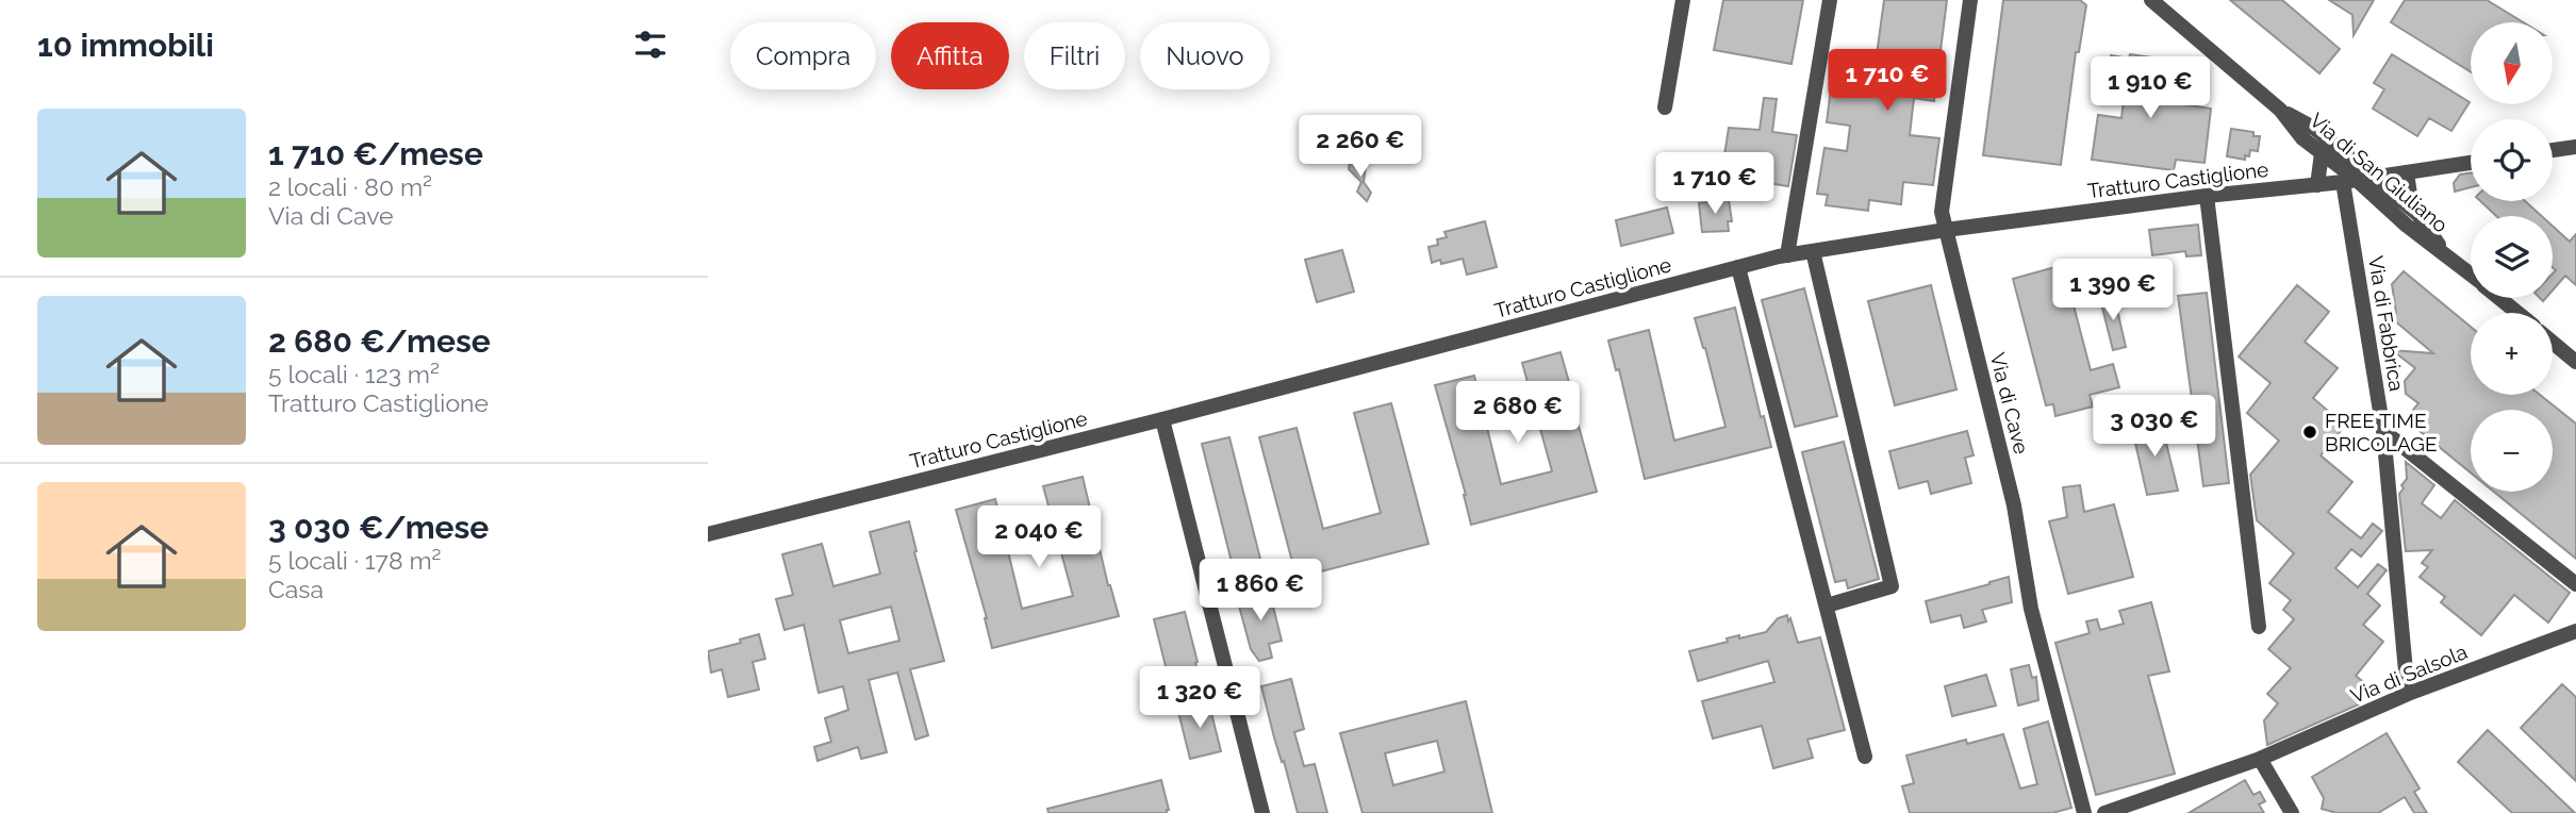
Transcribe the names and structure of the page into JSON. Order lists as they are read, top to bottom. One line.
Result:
{"streets":{"street":["Via di San Giuliano","Tratturo Castiglione","Via di Fabbrica","Via di Cave","Via di Salsola"]},"crossings":[["Via di San Giuliano","Tratturo Castiglione"],["Via di San Giuliano","Via di Fabbrica"],["Tratturo Castiglione","Via di Fabbrica"],["Tratturo Castiglione","Via di Cave"],["Via di Fabbrica","Via di Salsola"]],"places":["FREE TIME BRICOLAGE"],"north":"bottom","page":{"heading":"10 immobili","map_buttons":["+","−"],"chip":["Compra","Affitta","Filtri","Nuovo"],"price":["1 710 €","1 910 €","2 260 €","1 710 €","1 390 €","2 680 €","3 030 €","2 040 €","1 860 €","1 320 €"],"list":[{"name":"1 710 €/mese","note":"2 locali · 80 m² · Via di Cave"},{"name":"2 680 €/mese","note":"5 locali · 123 m² · Tratturo Castiglione"},{"name":"3 030 €/mese","note":"5 locali · 178 m² · Casa"}]}}
